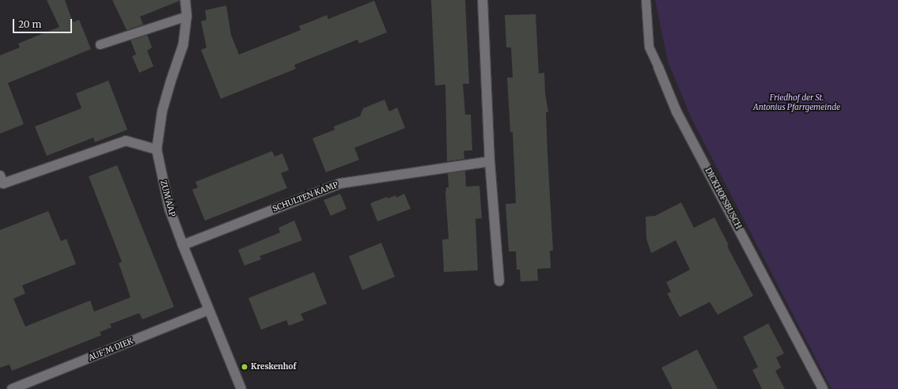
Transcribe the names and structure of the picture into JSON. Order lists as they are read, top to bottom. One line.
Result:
{"streets":{"street":["SCHULTEN KAMP","ZUM AAP","DICKHOFSBUSCH","AUF'M DIEK"]},"crossings":[["SCHULTEN KAMP","ZUM AAP"],["ZUM AAP","AUF'M DIEK"]],"parks":["Friedhof der St. Antonius Pfarrgemeinde"],"places":["Kreskenhof"],"scale_bar":"20 m"}
